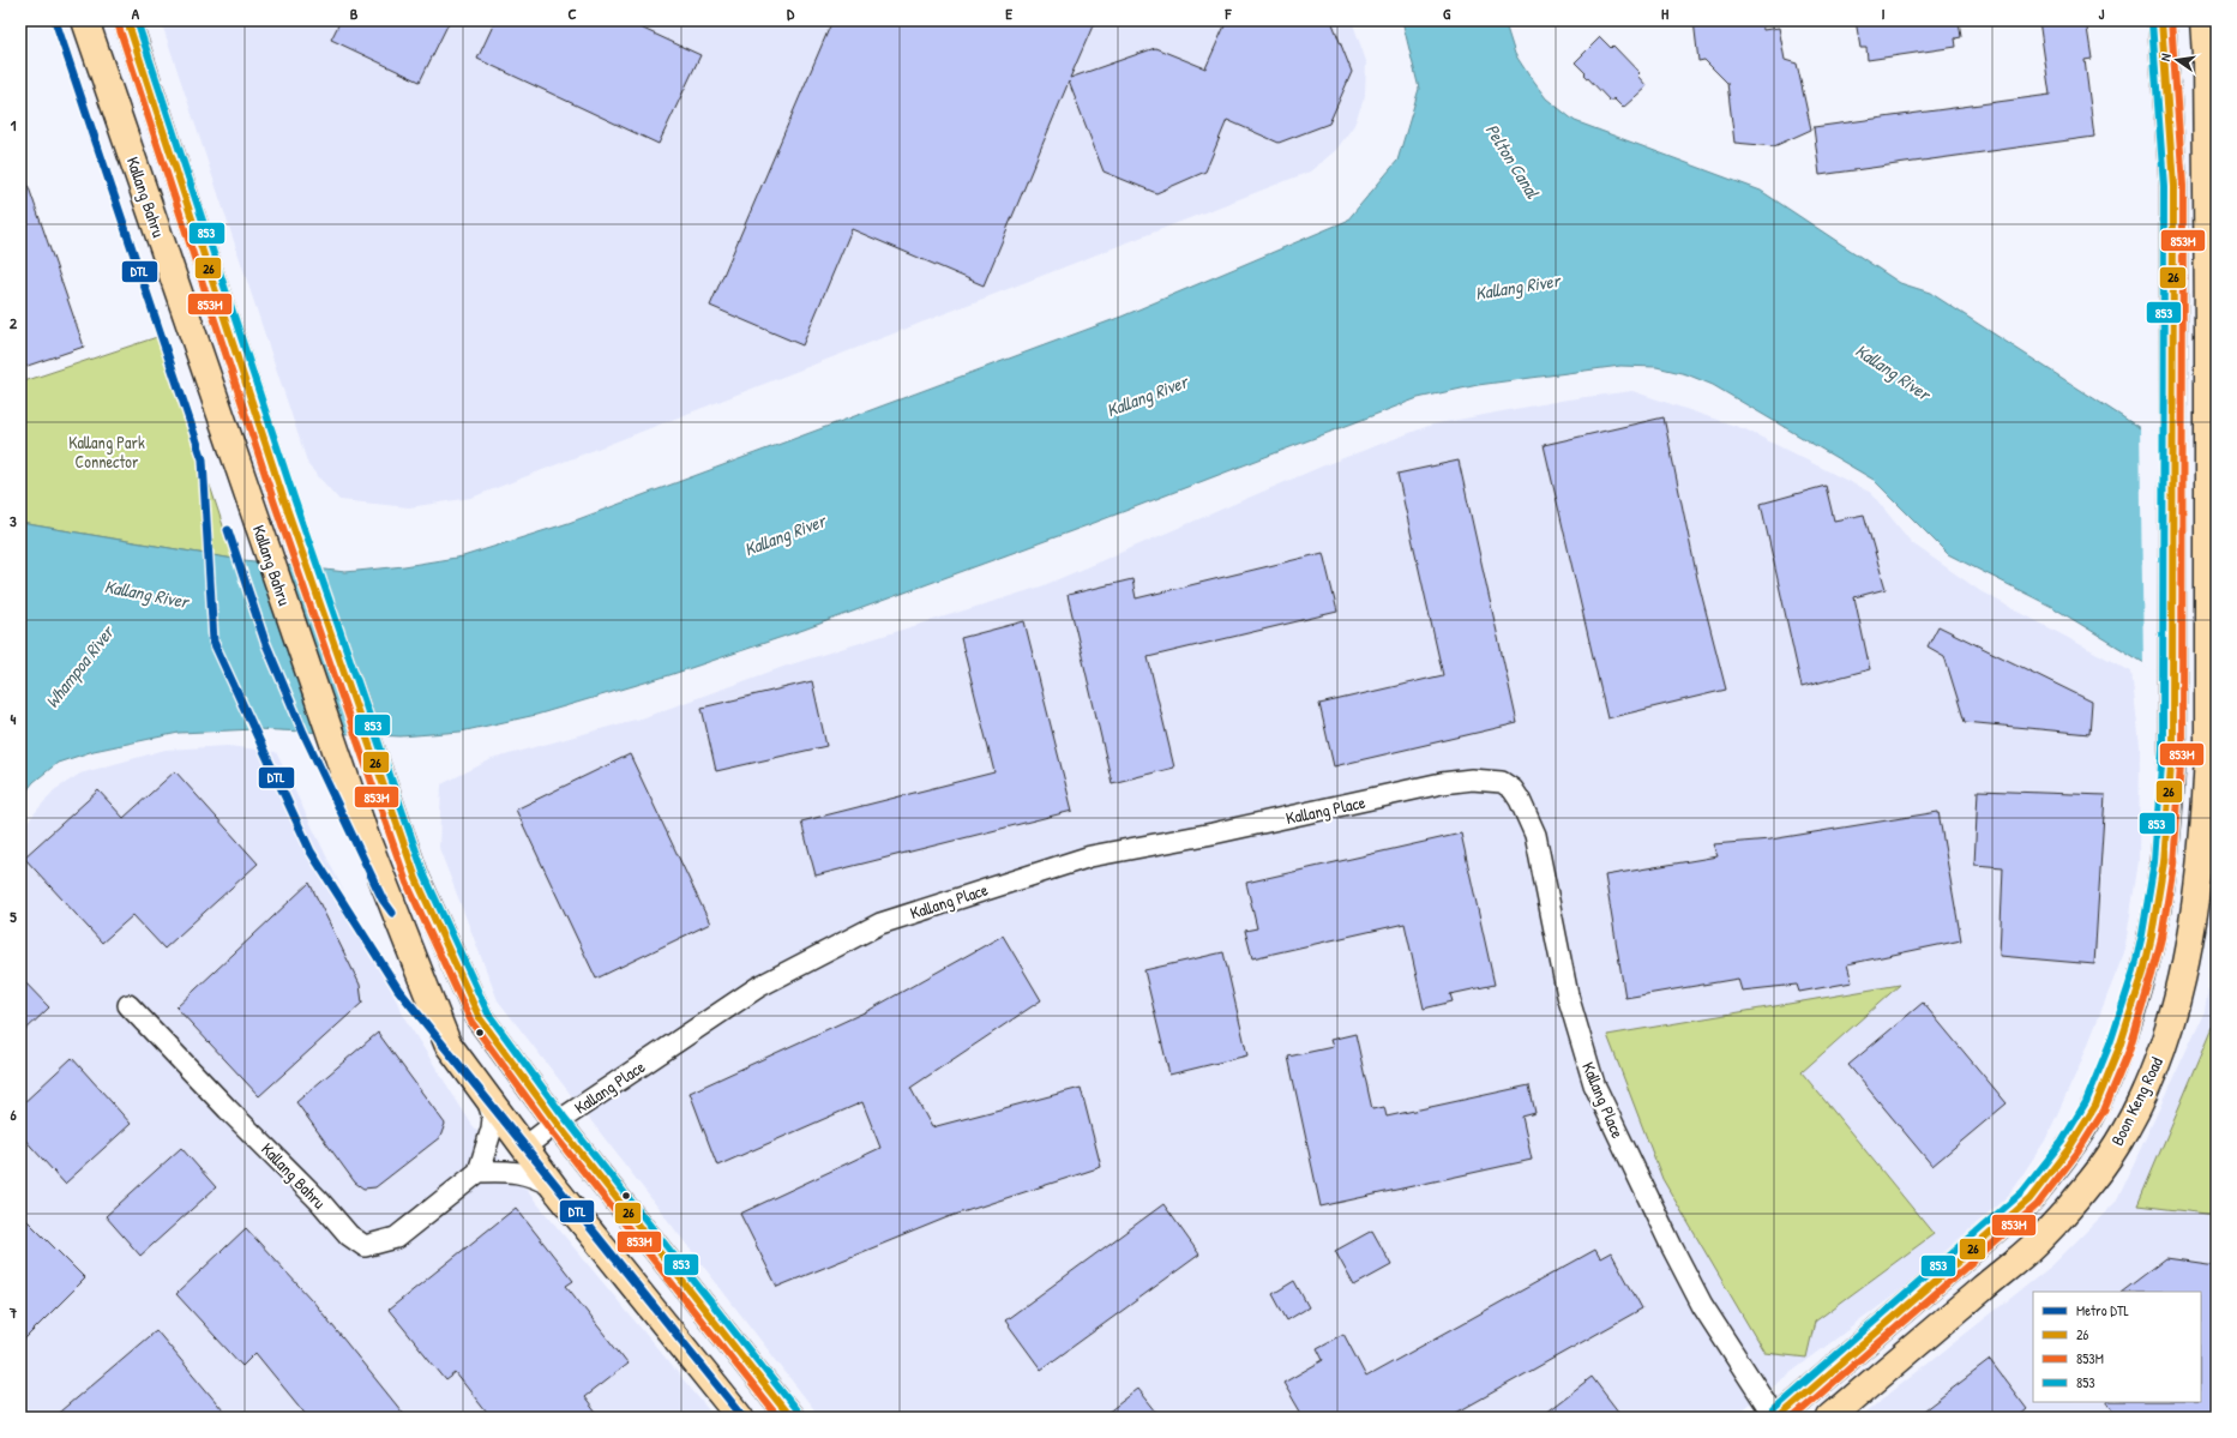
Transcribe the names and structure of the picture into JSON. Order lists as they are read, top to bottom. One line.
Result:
{"streets":{"main road":["Kallang Bahru","Boon Keng Road"],"street":["Kallang Place"]},"crossings":[["Kallang Bahru","Kallang Place"]],"water":["Pelton Canal","Kallang River","Whampoa River"],"parks":["Kallang Park Connector"],"lines":["metro line DTL","transit line 26","transit line 853M","transit line 853"],"legend":["Metro DTL","26","853M","853"],"north":"left","grid":{"columns":["A","B","C","D","E","F","G","H","I","J"],"rows":["1","2","3","4","5","6","7"]}}
